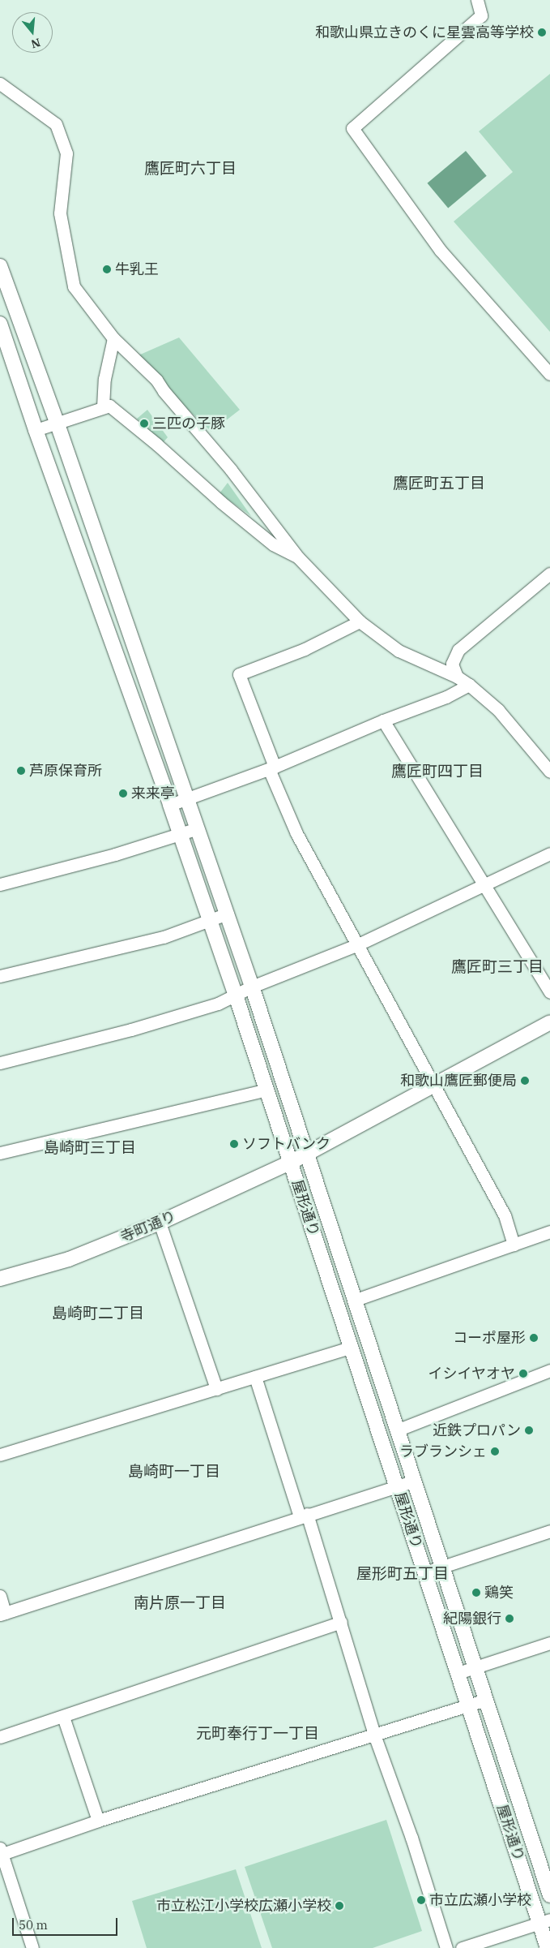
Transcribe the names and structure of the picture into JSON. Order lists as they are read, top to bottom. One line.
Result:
{"streets":{"street":["屋形通り","寺町通り"]},"crossings":[["屋形通り","寺町通り"]],"districts":["鷹匠町六丁目","鷹匠町五丁目","鷹匠町四丁目","鷹匠町三丁目","島崎町三丁目","島崎町二丁目","島崎町一丁目","屋形町五丁目","南片原一丁目","元町奉行丁一丁目"],"places":["和歌山県立きのくに星雲高等学校","牛乳王","三匹の子豚","芦原保育所","来来亭","和歌山鷹匠郵便局","ソフトバンク","コーポ屋形","イシイヤオヤ","近鉄プロパン","ラブランシェ","鶏笑","紀陽銀行","市立広瀬小学校","市立松江小学校広瀬小学校"],"scale_bar":"50 m","north":"bottom"}
